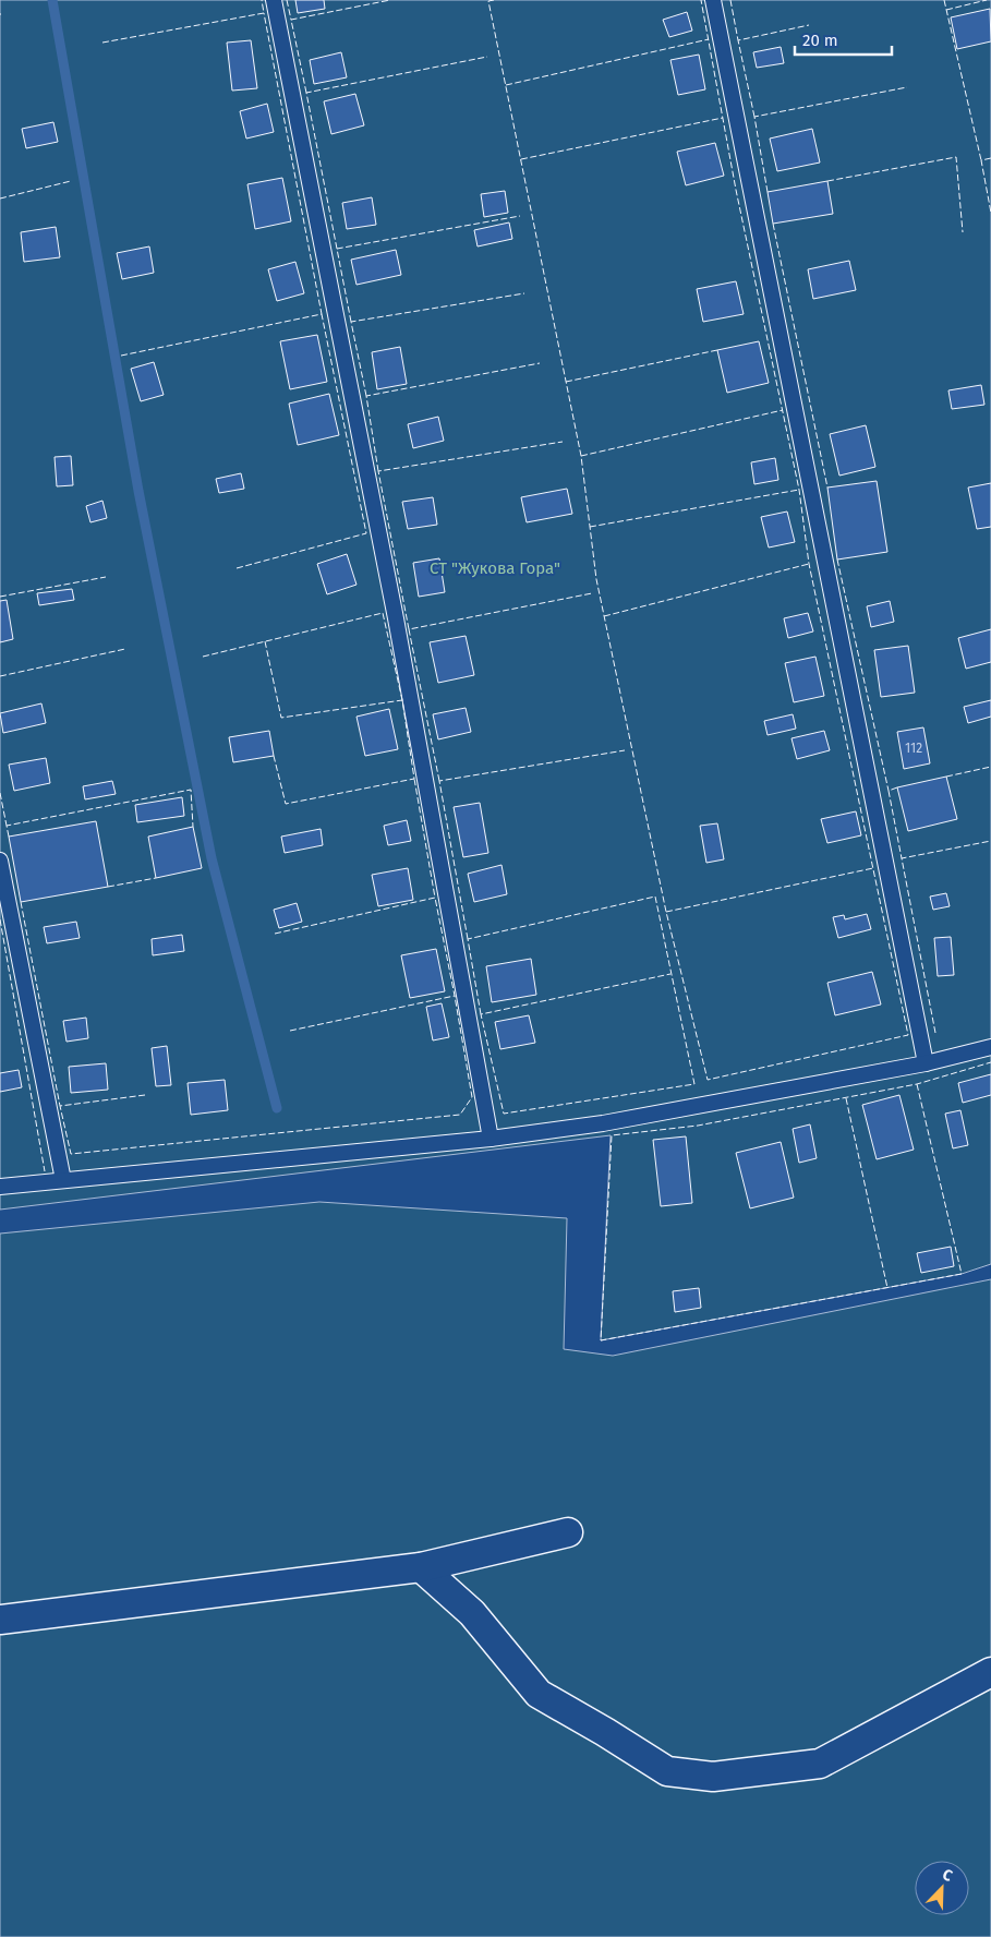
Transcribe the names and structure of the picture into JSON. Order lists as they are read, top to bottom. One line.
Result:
{"parks":["СТ \"Жукова Гора\""],"house_numbers":["112"],"scale_bar":"20 m","north":"top right"}
